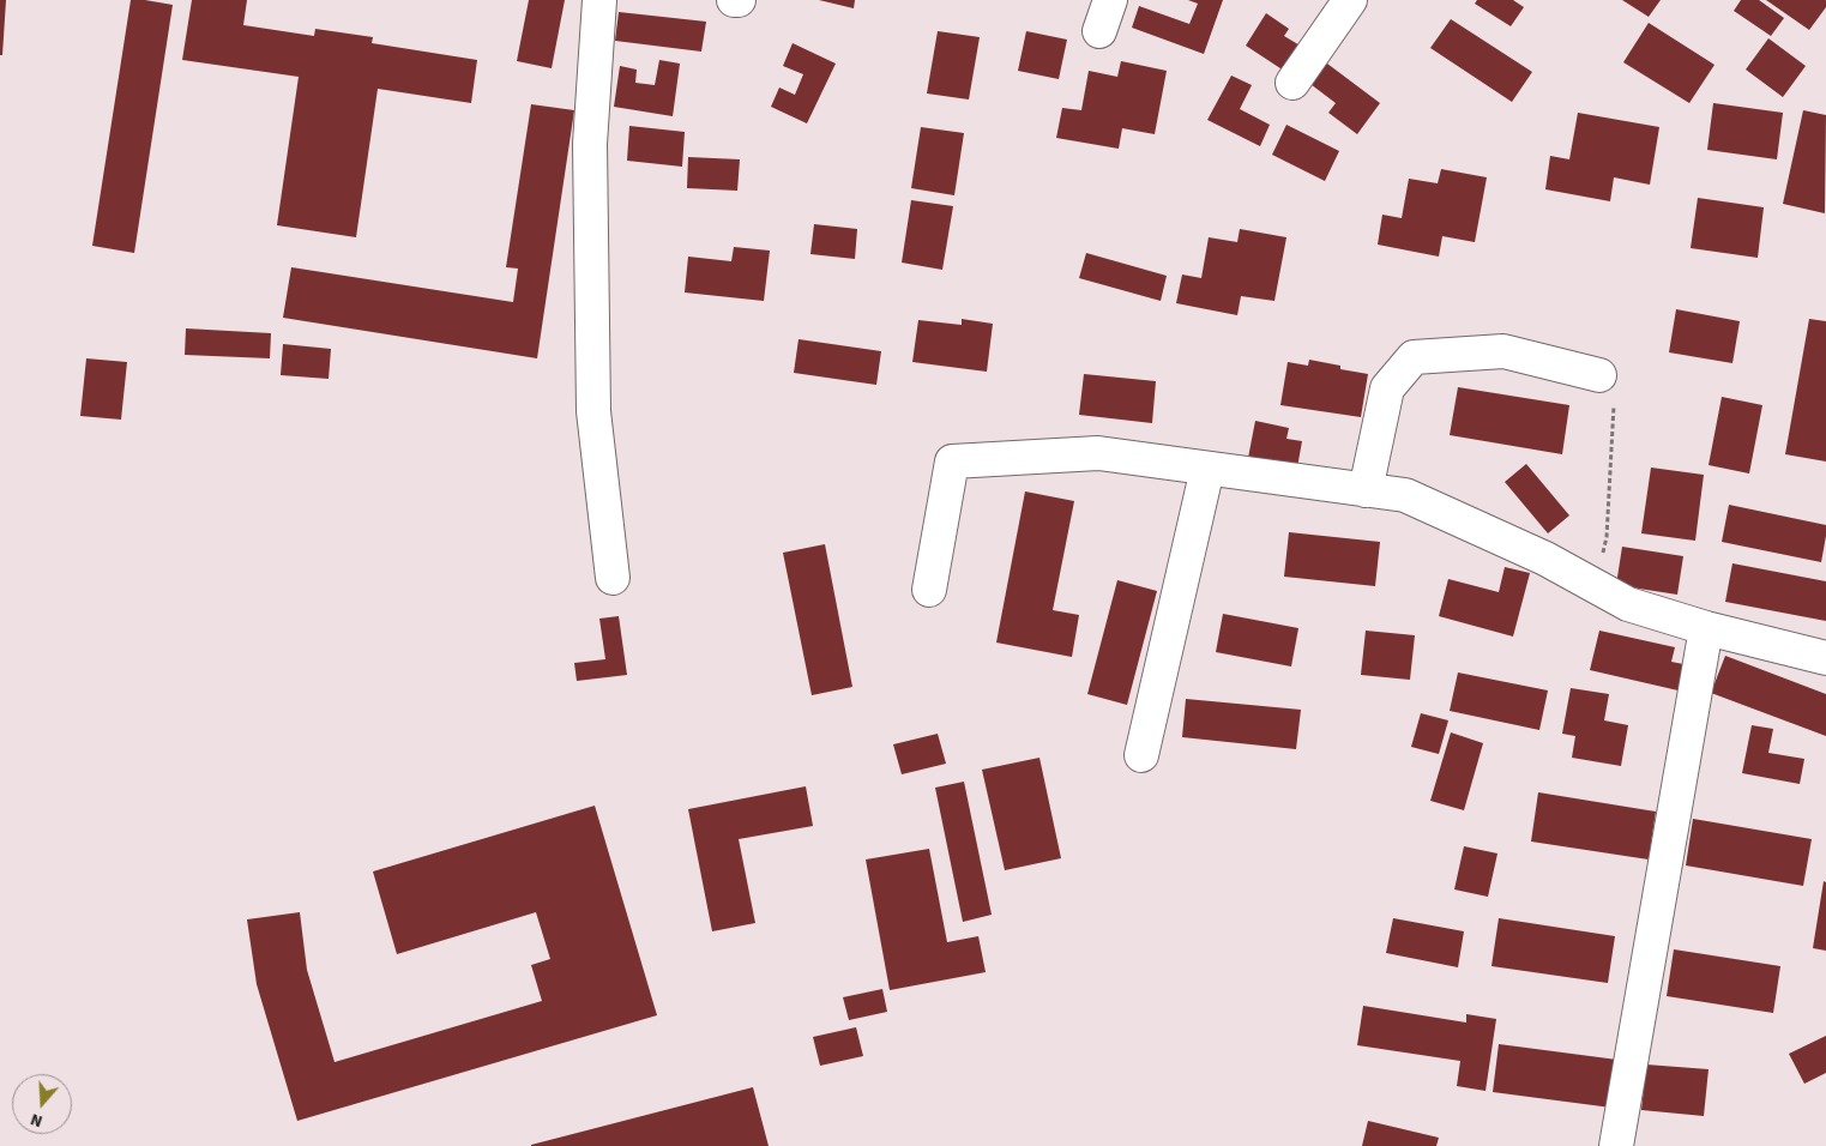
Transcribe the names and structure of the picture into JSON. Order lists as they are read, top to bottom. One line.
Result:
{"north":"bottom"}
